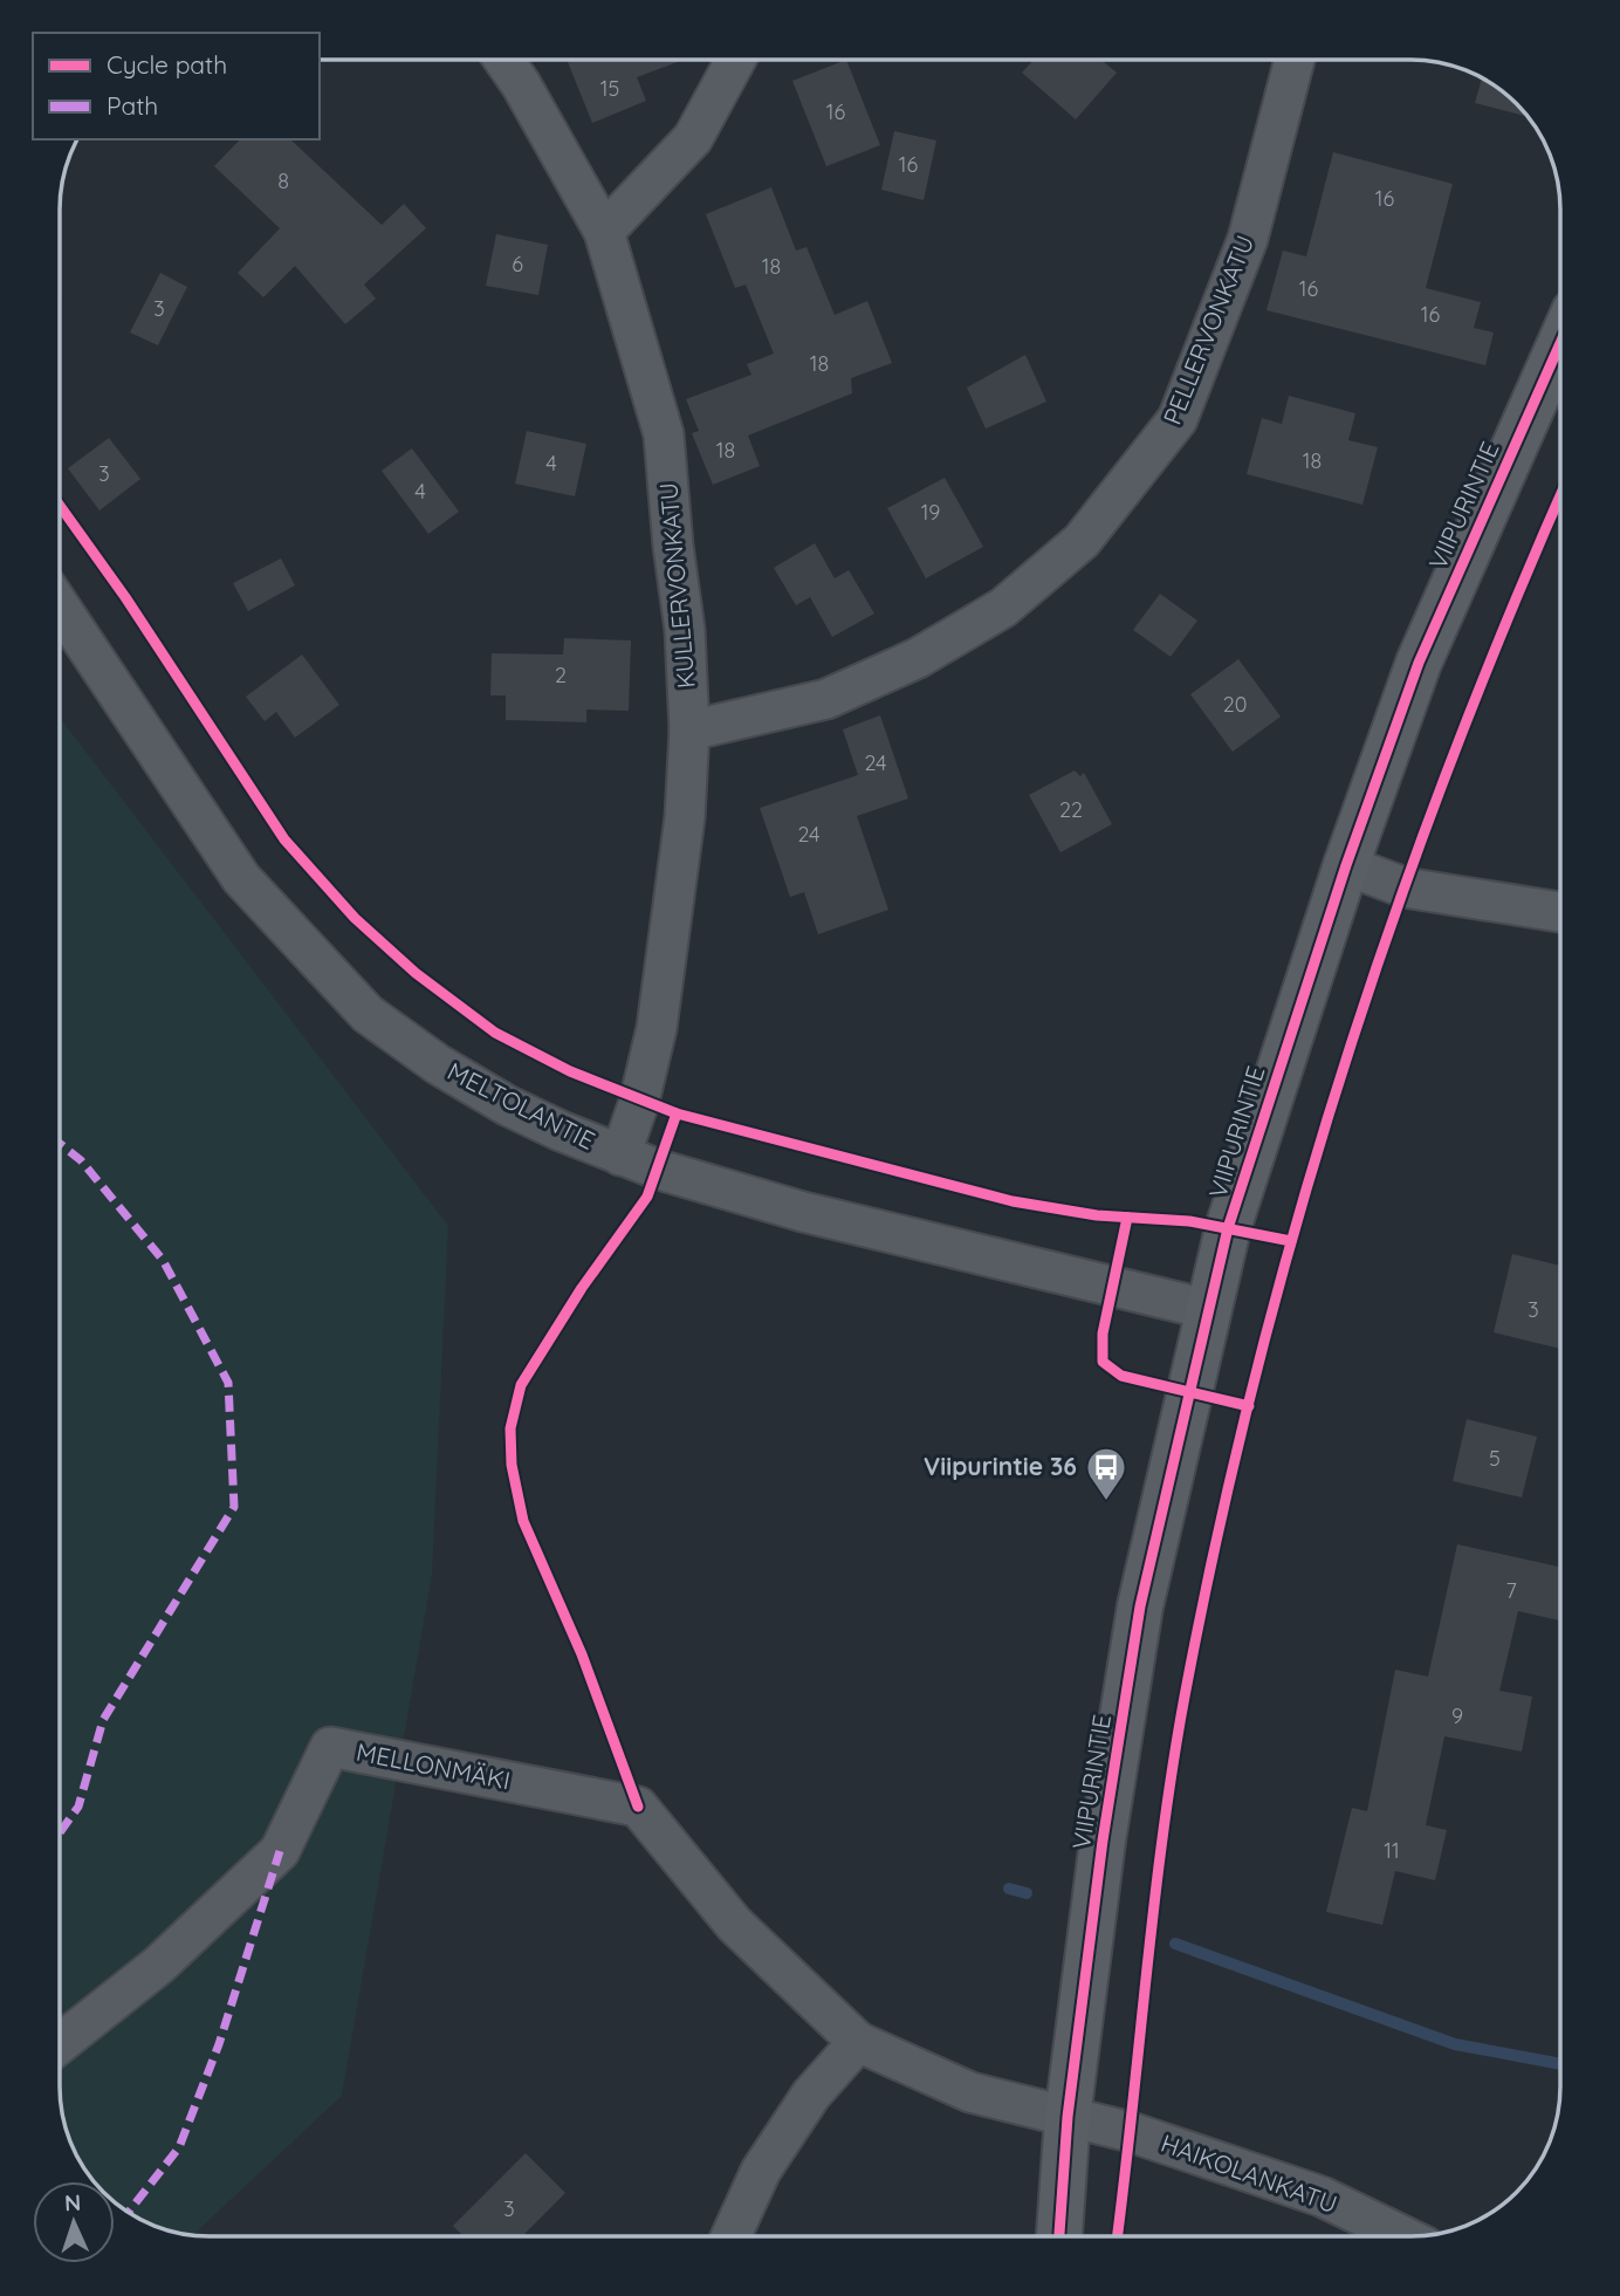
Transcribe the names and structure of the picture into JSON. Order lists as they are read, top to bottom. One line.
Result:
{"streets":{"main road":["VIIPURINTIE"],"street":["PELLERVONKATU","KULLERVONKATU","MELTOLANTIE","MELLONMÄKI","HAIKOLANKATU"]},"crossings":[["PELLERVONKATU","KULLERVONKATU"],["VIIPURINTIE","MELTOLANTIE"],["VIIPURINTIE","HAIKOLANKATU"],["KULLERVONKATU","MELTOLANTIE"],["MELLONMÄKI","HAIKOLANKATU"]],"places":{"bus stop":["Viipurintie 36"]},"house_numbers":["15","16","16","8","16","6","18","16","3","16","18","18","18","4","3","4","19","2","20","24","22","24","3","5","7","9","11","3"],"legend":["Cycle path","Path"],"north":"top"}
